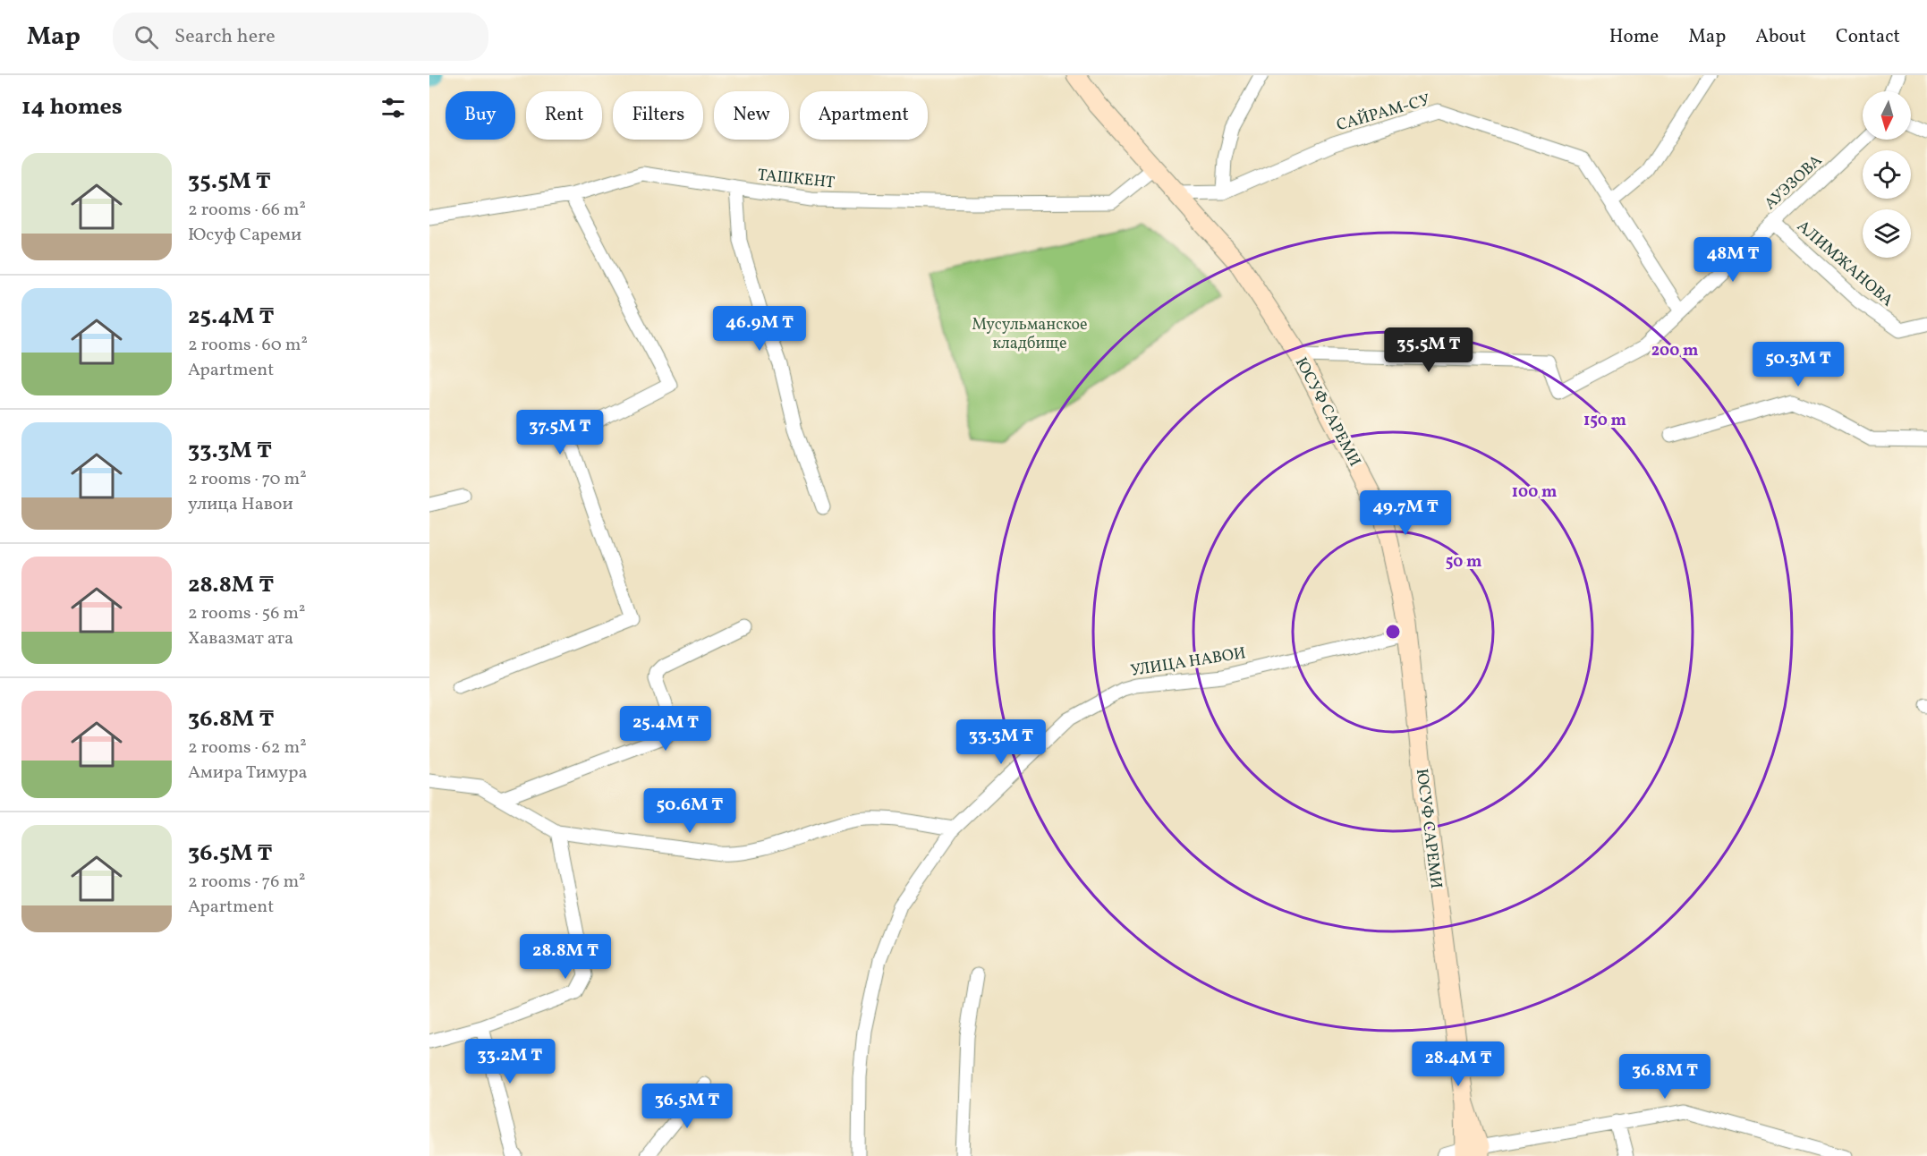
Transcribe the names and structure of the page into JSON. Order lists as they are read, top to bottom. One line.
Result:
{"streets":{"main road":["ЮСУФ САРЕМИ"],"street":["САЙРАМ-СУ","ТАШКЕНТ","АУЭЗОВА","АЛИМЖАНОВА","УЛИЦА НАВОИ"]},"crossings":[["САЙРАМ-СУ","АУЭЗОВА"],["САЙРАМ-СУ","ЮСУФ САРЕМИ"],["ТАШКЕНТ","ЮСУФ САРЕМИ"],["АУЭЗОВА","АЛИМЖАНОВА"],["АУЭЗОВА","ЮСУФ САРЕМИ"],["ЮСУФ САРЕМИ","УЛИЦА НАВОИ"]],"parks":["Мусульманское кладбище"],"north":"bottom","page":{"header":"Map","search":"Search here","nav":["Home","Map","About","Contact"],"heading":"14 homes","chip":["Buy","Rent","Filters","New","Apartment"],"list":[{"name":"35.5M ₸","note":"2 rooms · 66 m² · Юсуф Сареми"},{"name":"25.4M ₸","note":"2 rooms · 60 m² · Apartment"},{"name":"33.3M ₸","note":"2 rooms · 70 m² · улица Навои"},{"name":"28.8M ₸","note":"2 rooms · 56 m² · Хавазмат ата"},{"name":"36.8M ₸","note":"2 rooms · 62 m² · Амира Тимура"},{"name":"36.5M ₸","note":"2 rooms · 76 m² · Apartment"}],"price":["48M ₸","46.9M ₸","35.5M ₸","50.3M ₸","37.5M ₸","49.7M ₸","25.4M ₸","33.3M ₸","50.6M ₸","28.8M ₸","33.2M ₸","28.4M ₸","36.8M ₸","36.5M ₸"]},"rings":["200 m","150 m","100 m","50 m"]}
